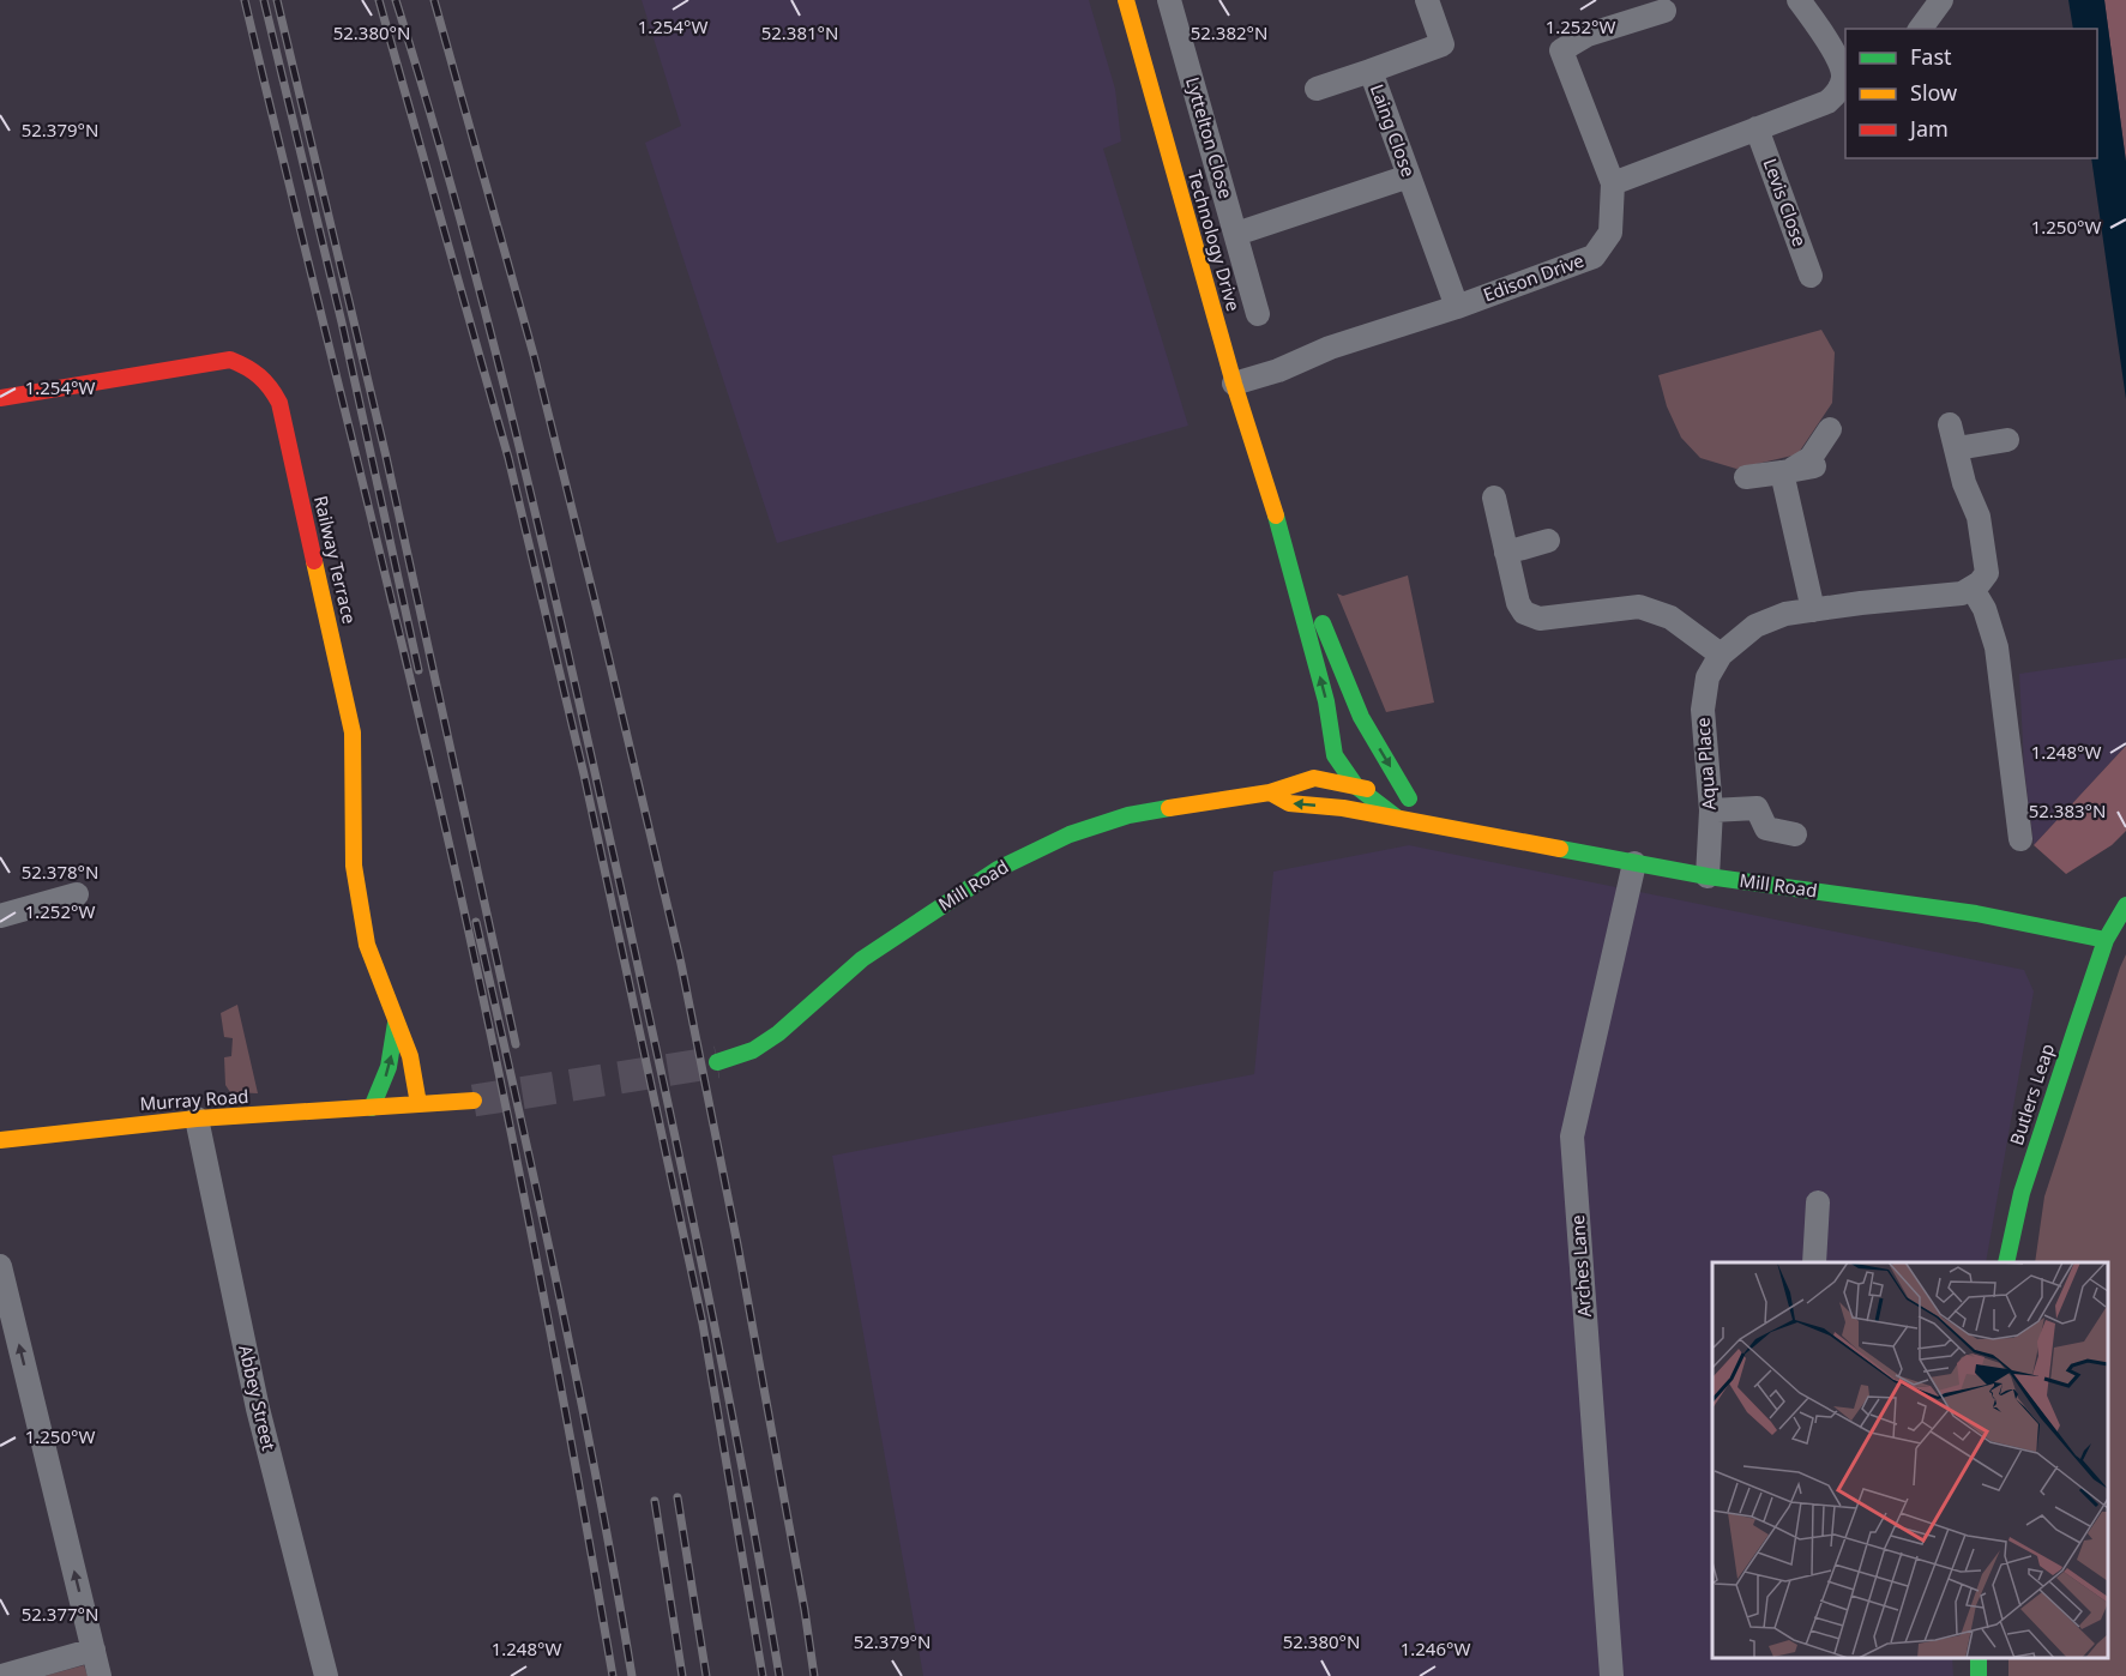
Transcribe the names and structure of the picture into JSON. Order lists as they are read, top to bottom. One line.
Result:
{"streets":{"street":["Laing Close","Lyttelton Close","Levis Close","Technology Drive","Edison Drive","Railway Terrace","Aqua Place","Mill Road","Butlers Leap","Murray Road","Arches Lane","Abbey Street"]},"crossings":[["Laing Close","Edison Drive"],["Technology Drive","Edison Drive"],["Technology Drive","Mill Road"],["Railway Terrace","Murray Road"],["Aqua Place","Mill Road"],["Mill Road","Butlers Leap"],["Mill Road","Arches Lane"],["Murray Road","Abbey Street"]],"legend":["Fast","Slow","Jam"],"coordinates":["1.254°W","1.252°W","52.380°N","52.381°N","52.382°N","52.379°N","1.250°W","1.248°W","52.383°N","52.378°N","52.377°N","1.246°W"]}
